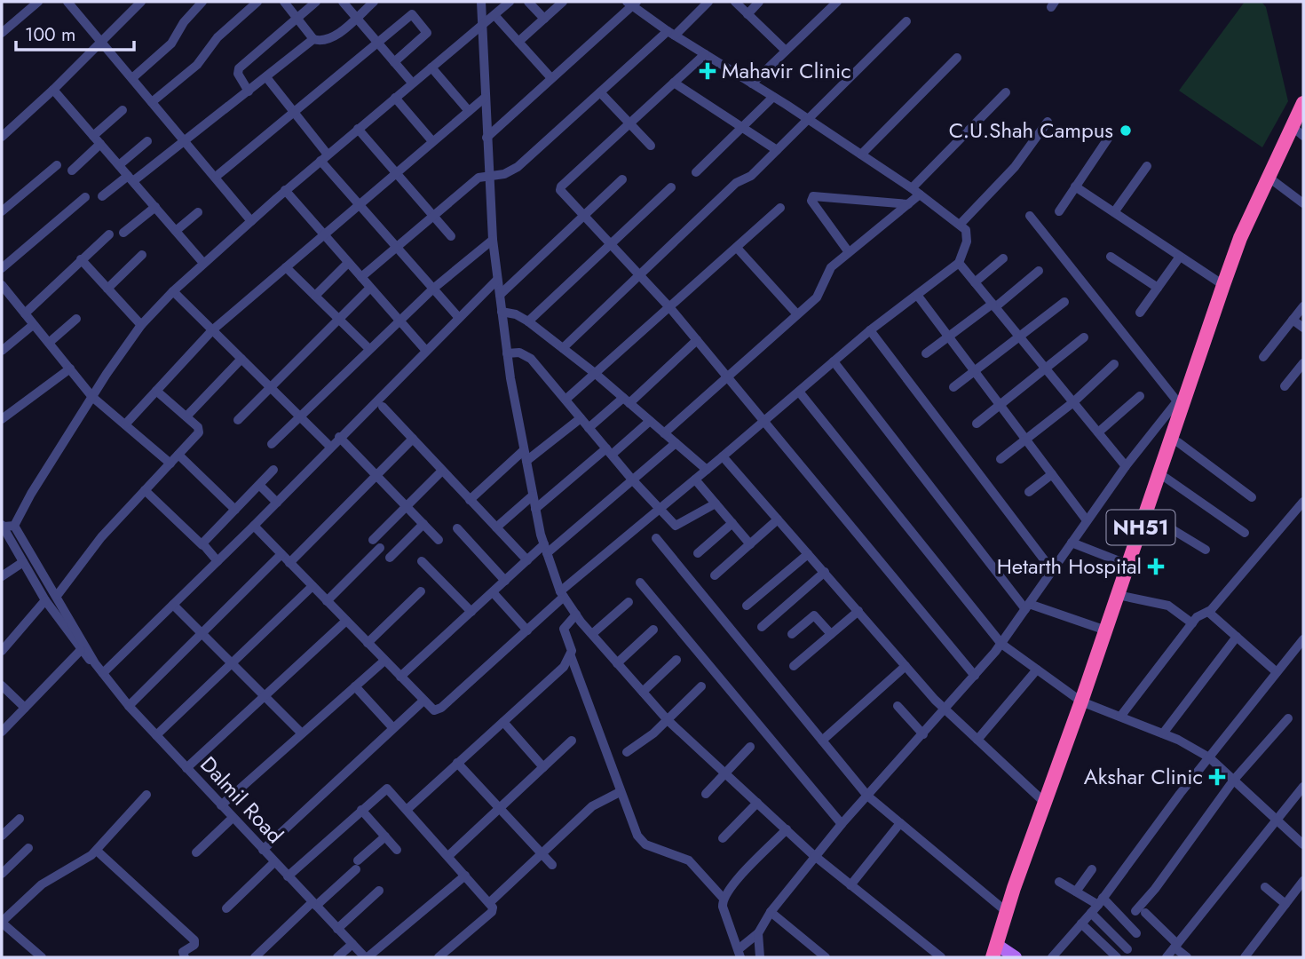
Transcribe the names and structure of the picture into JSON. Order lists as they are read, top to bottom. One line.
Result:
{"streets":{"highway":["NH51"],"street":["Dalmil Road"]},"places":{"health":["Mahavir Clinic","Hetarth Hospital","Akshar Clinic"],"other":["C.U.Shah Campus"]},"scale_bar":"100 m"}
